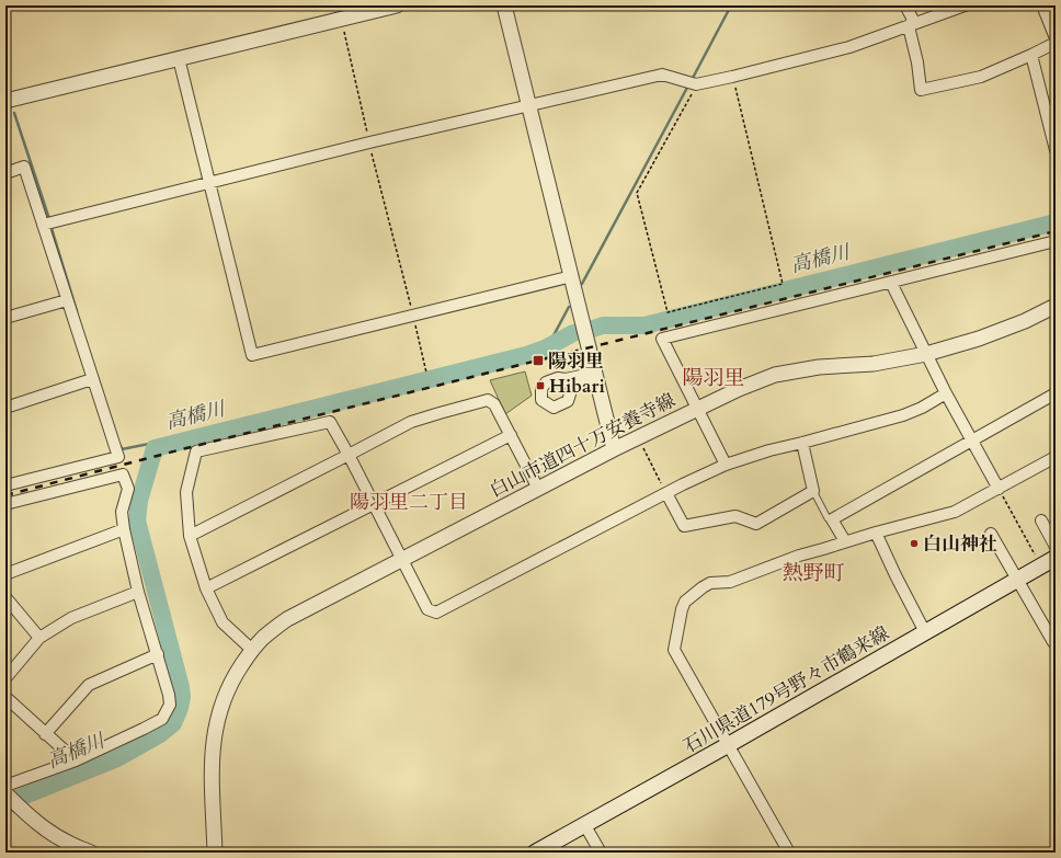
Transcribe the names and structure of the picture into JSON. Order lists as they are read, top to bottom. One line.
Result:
{"streets":{"main road":["石川県道179号野々市鶴来線"],"street":["白山市道四十万安養寺線"]},"districts":["陽羽里","陽羽里二丁目","熱野町"],"water":["高橋川"],"places":{"transit":["陽羽里","Hibari"],"other":["白山神社"]}}
